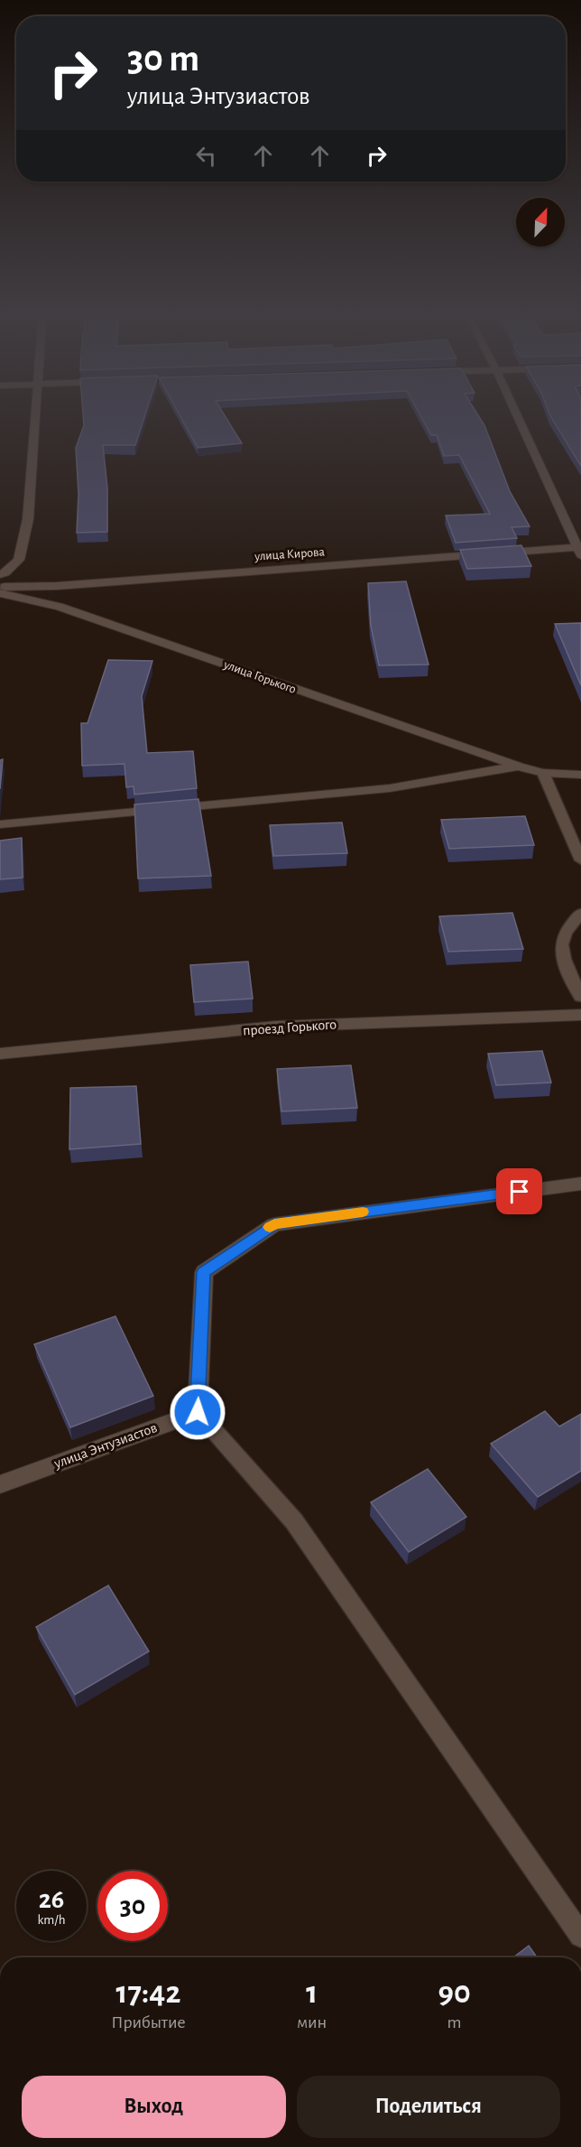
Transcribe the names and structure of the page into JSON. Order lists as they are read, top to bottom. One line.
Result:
{"streets":{"street":["улица Кирова","улица Горького","проезд Горького","улица Энтузиастов"]},"north":"top right","page":{"turn":["30 m","улица Энтузиастов"],"speed":"26 km/h","limit":"30","eta":["17:42","Прибытие","1","мин","90","m"],"buttons":["Выход","Поделиться"]}}
